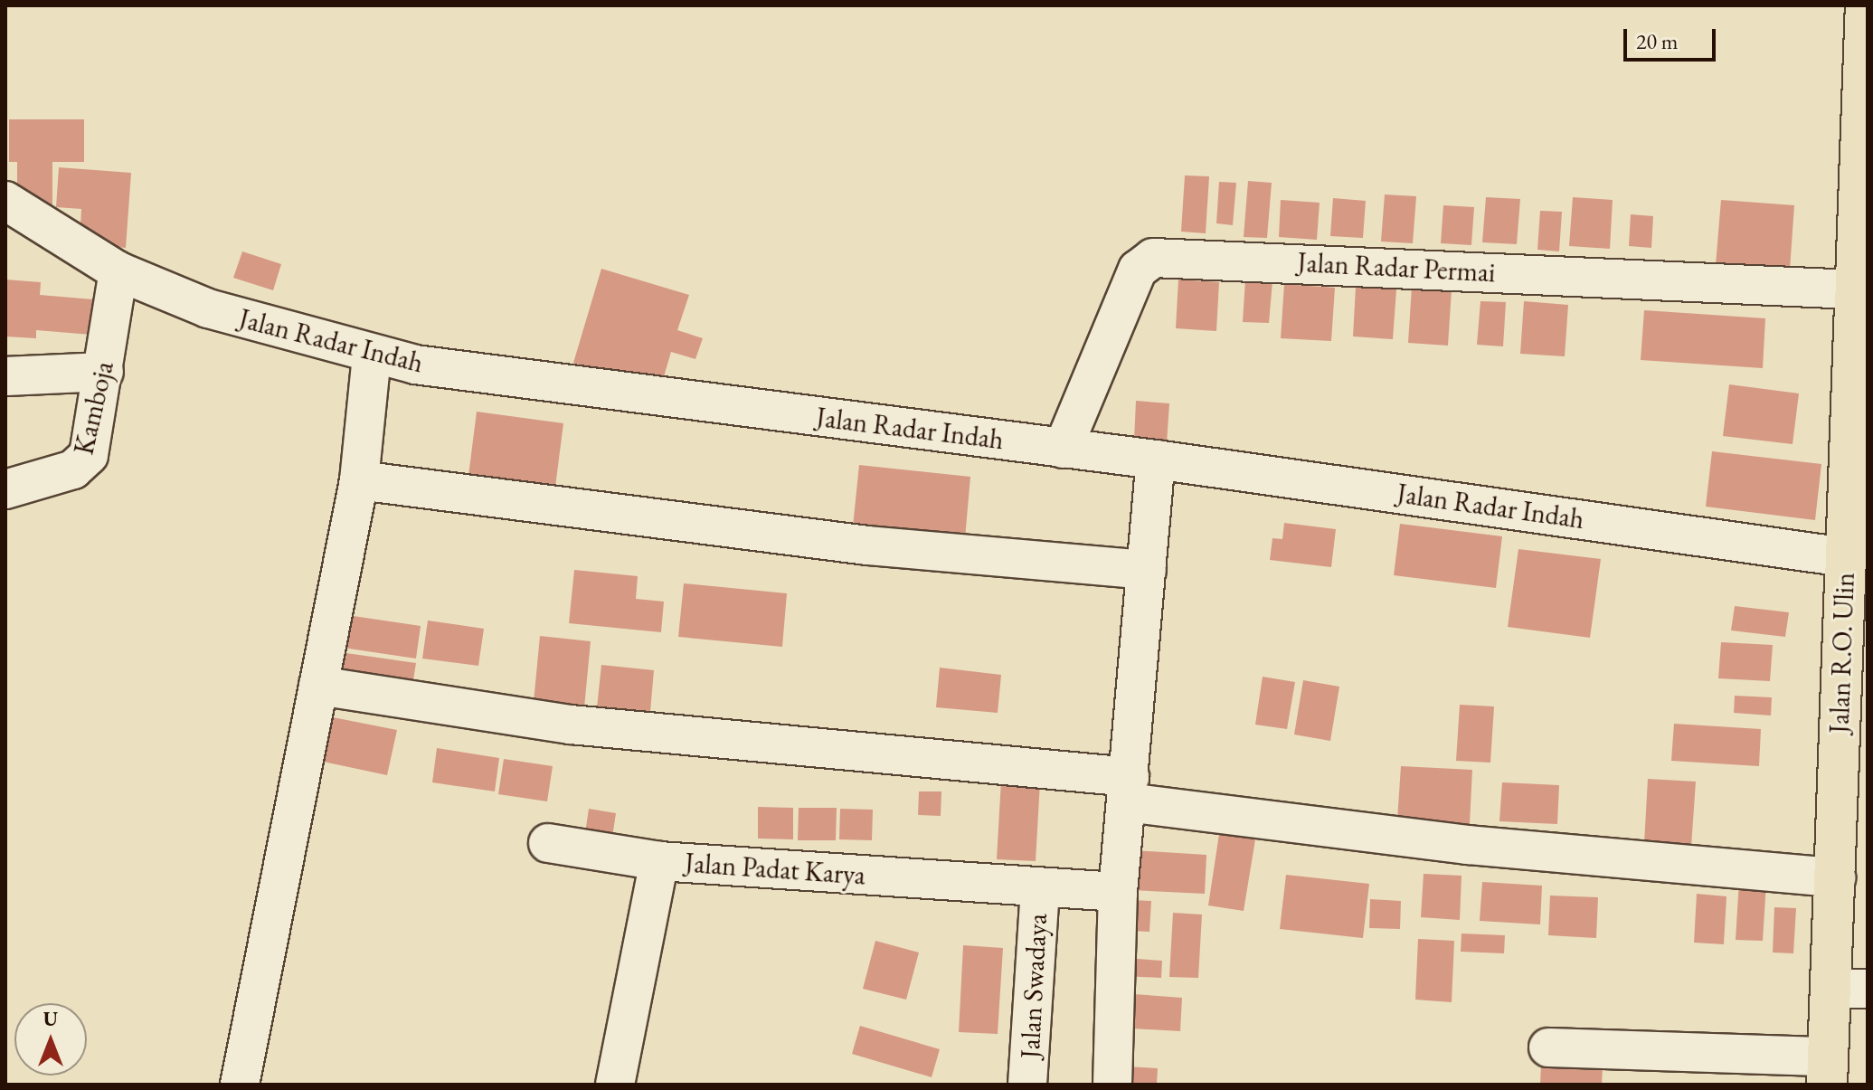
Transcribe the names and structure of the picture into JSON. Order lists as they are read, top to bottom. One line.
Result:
{"streets":{"main road":["Jalan R.O. Ulin"],"street":["Jalan Radar Permai","Jalan Radar Indah","Kamboja","Jalan Padat Karya","Jalan Swadaya"]},"crossings":[["Jalan Radar Permai","Jalan Radar Indah"],["Jalan Radar Permai","Jalan R.O. Ulin"],["Jalan Radar Indah","Kamboja"],["Jalan Radar Indah","Jalan R.O. Ulin"],["Jalan Padat Karya","Jalan Swadaya"]],"scale_bar":"20 m","north":"top"}
